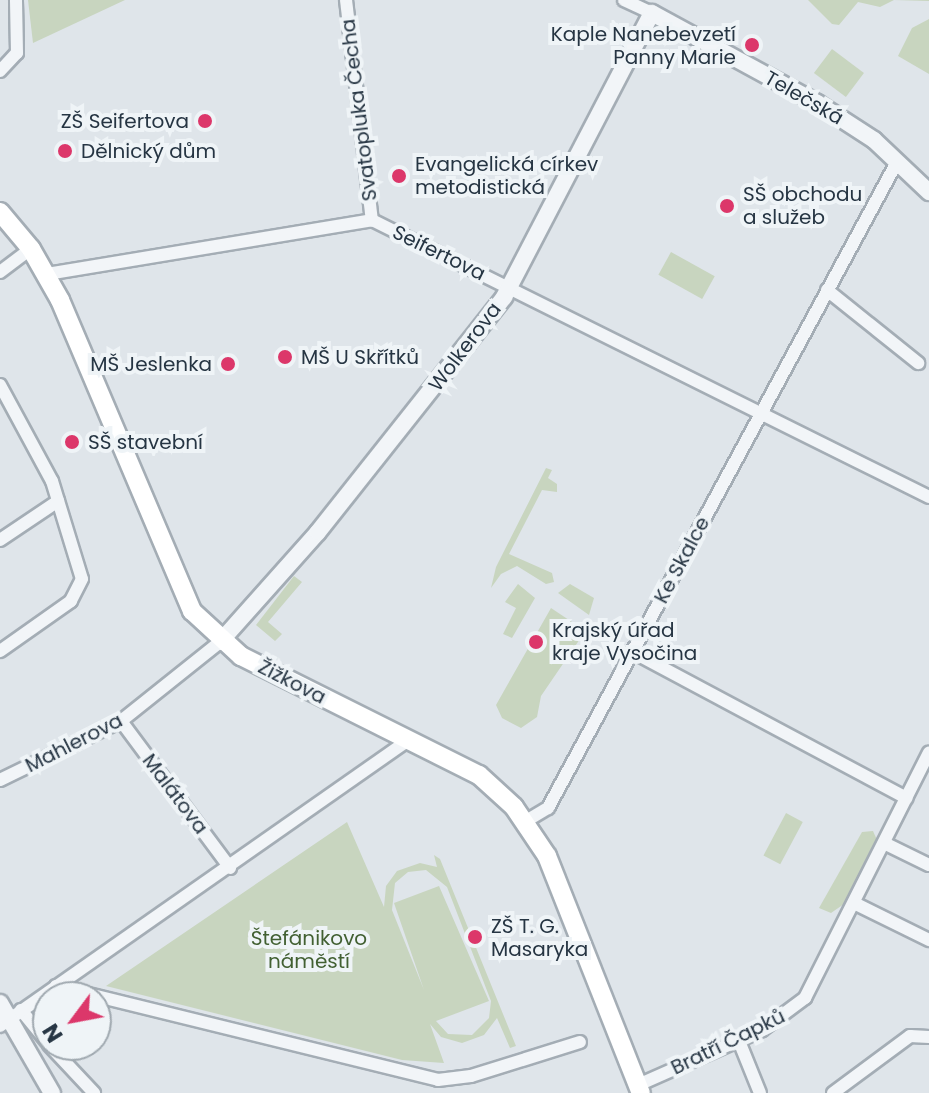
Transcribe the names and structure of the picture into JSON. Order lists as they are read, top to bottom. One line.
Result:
{"streets":{"main road":["Žižkova"],"street":["Telečská","Svatopluka Čecha","Seifertova","Wolkerova","Ke Skalce","Mahlerova","Malátova","Bratří Čapků"]},"crossings":[["Telečská","Wolkerova"],["Telečská","Ke Skalce"],["Svatopluka Čecha","Seifertova"],["Seifertova","Wolkerova"],["Seifertova","Ke Skalce"],["Seifertova","Žižkova"],["Wolkerova","Žižkova"],["Wolkerova","Mahlerova"],["Ke Skalce","Žižkova"],["Žižkova","Mahlerova"],["Žižkova","Bratří Čapků"],["Mahlerova","Malátova"]],"parks":["Štefánikovo náměstí"],"places":["Kaple Nanebevzetí Panny Marie","ZŠ Seifertova","Dělnický dům","Evangelická církev metodistická","SŠ obchodu a služeb","MŠ U Skřítků","MŠ Jeslenka","SŠ stavební","Krajský úřad kraje Vysočina","ZŠ T. G. Masaryka"],"north":"bottom left"}
